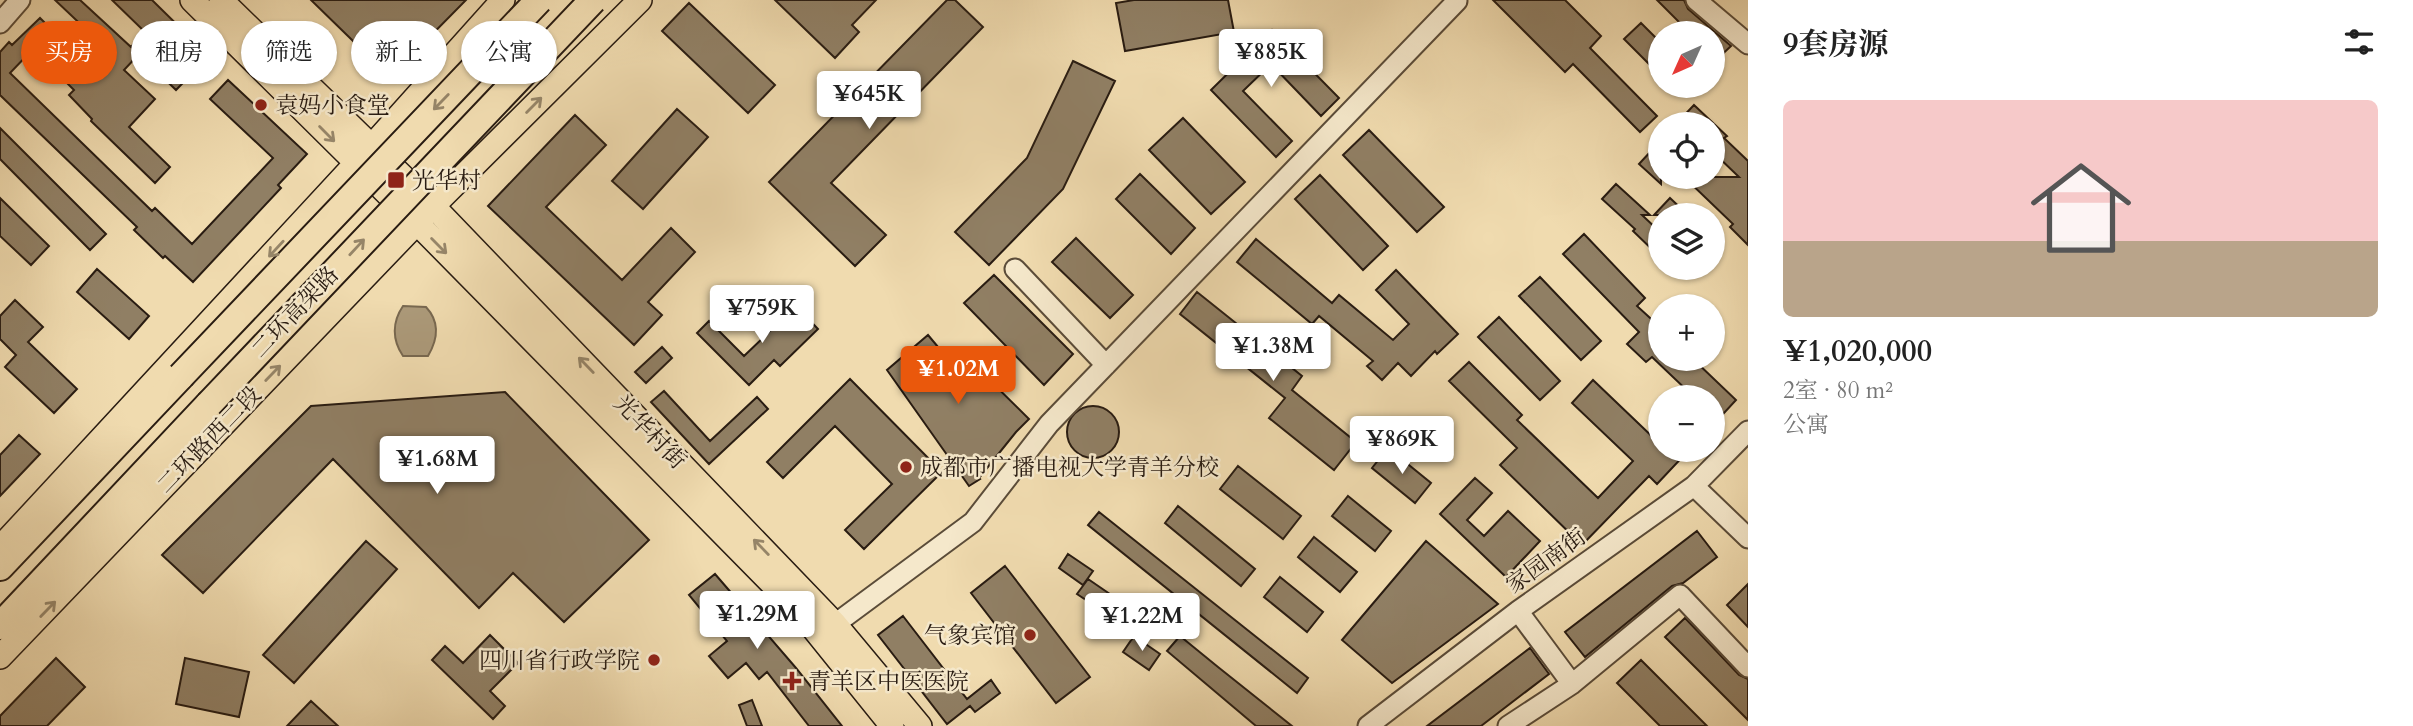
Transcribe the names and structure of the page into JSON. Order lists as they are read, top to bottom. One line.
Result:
{"streets":{"highway":["二环高架路"],"main road":["光华村街","二环路西二段"],"street":["家园南街"]},"crossings":[["光华村街","二环路西二段"]],"places":{"other":["袁妈小食堂","成都市广播电视大学青羊分校","气象宾馆","四川省行政学院"],"transit":["光华村"],"health":["青羊区中医医院"]},"north":"bottom left","page":{"heading":"9套房源","map_buttons":["+","−"],"chip":["买房","租房","筛选","新上","公寓"],"price":["¥885K","¥645K","¥759K","¥1.38M","¥1.02M","¥869K","¥1.68M","¥1.29M","¥1.22M"],"list":[{"name":"¥1,020,000","note":"2室 · 80 m² · 公寓"}]}}
